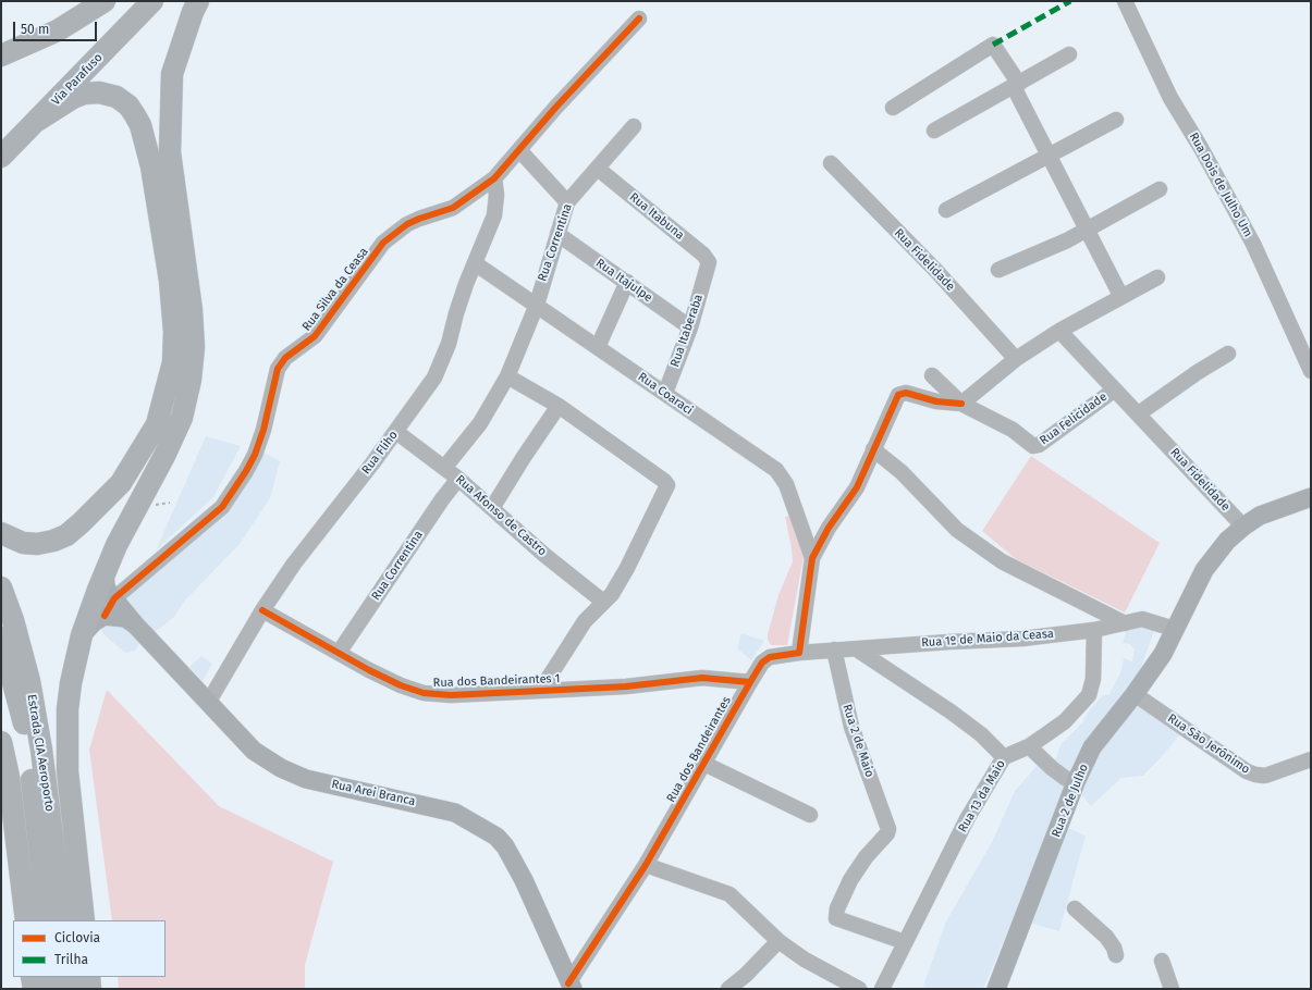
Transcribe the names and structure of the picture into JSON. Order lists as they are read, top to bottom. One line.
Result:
{"streets":{"highway":["Via Parafuso","Estrada CIA Aeroporto"],"main road":["Rua Arei Branca","Rua 2 de Julho"],"street":["Rua Dois de Julho Um","Rua Itabuna","Rua Correntina","Rua Fidelidade","Rua Itajulpe","Rua Silva da Ceasa","Rua Itaberaba","Rua Coaraci","Rua Felicidade","Rua Fliho","Rua Afonso de Castro","Rua 1º de Maio da Ceasa","Rua dos Bandeirantes 1","Rua 2 de Maio","Rua São Jerônimo","Rua dos Bandeirantes","Rua 13 da Maio"]},"crossings":[["Rua Itabuna","Rua Correntina"],["Rua Itabuna","Rua Itaberaba"],["Rua Correntina","Rua Itajulpe"],["Rua Correntina","Rua Coaraci"],["Rua Correntina","Rua Afonso de Castro"],["Rua Correntina","Rua dos Bandeirantes 1"],["Rua Fidelidade","Rua Felicidade"],["Rua Fidelidade","Rua 2 de Julho"],["Rua Itajulpe","Rua Itaberaba"],["Rua Silva da Ceasa","Rua Fliho"],["Rua Silva da Ceasa","Rua Arei Branca"],["Rua Itaberaba","Rua Coaraci"],["Rua Coaraci","Rua Fliho"],["Rua Fliho","Rua Afonso de Castro"],["Rua Fliho","Rua dos Bandeirantes 1"],["Rua Fliho","Rua Arei Branca"],["Rua 1º de Maio da Ceasa","Rua 2 de Maio"],["Rua 1º de Maio da Ceasa","Rua dos Bandeirantes"],["Rua 1º de Maio da Ceasa","Rua 13 da Maio"],["Rua 1º de Maio da Ceasa","Rua 2 de Julho"],["Rua dos Bandeirantes 1","Rua dos Bandeirantes"],["Rua 2 de Maio","Rua 13 da Maio"],["Rua São Jerônimo","Rua 2 de Julho"],["Rua dos Bandeirantes","Rua Arei Branca"]],"legend":["Ciclovia","Trilha"],"scale_bar":"50 m"}
